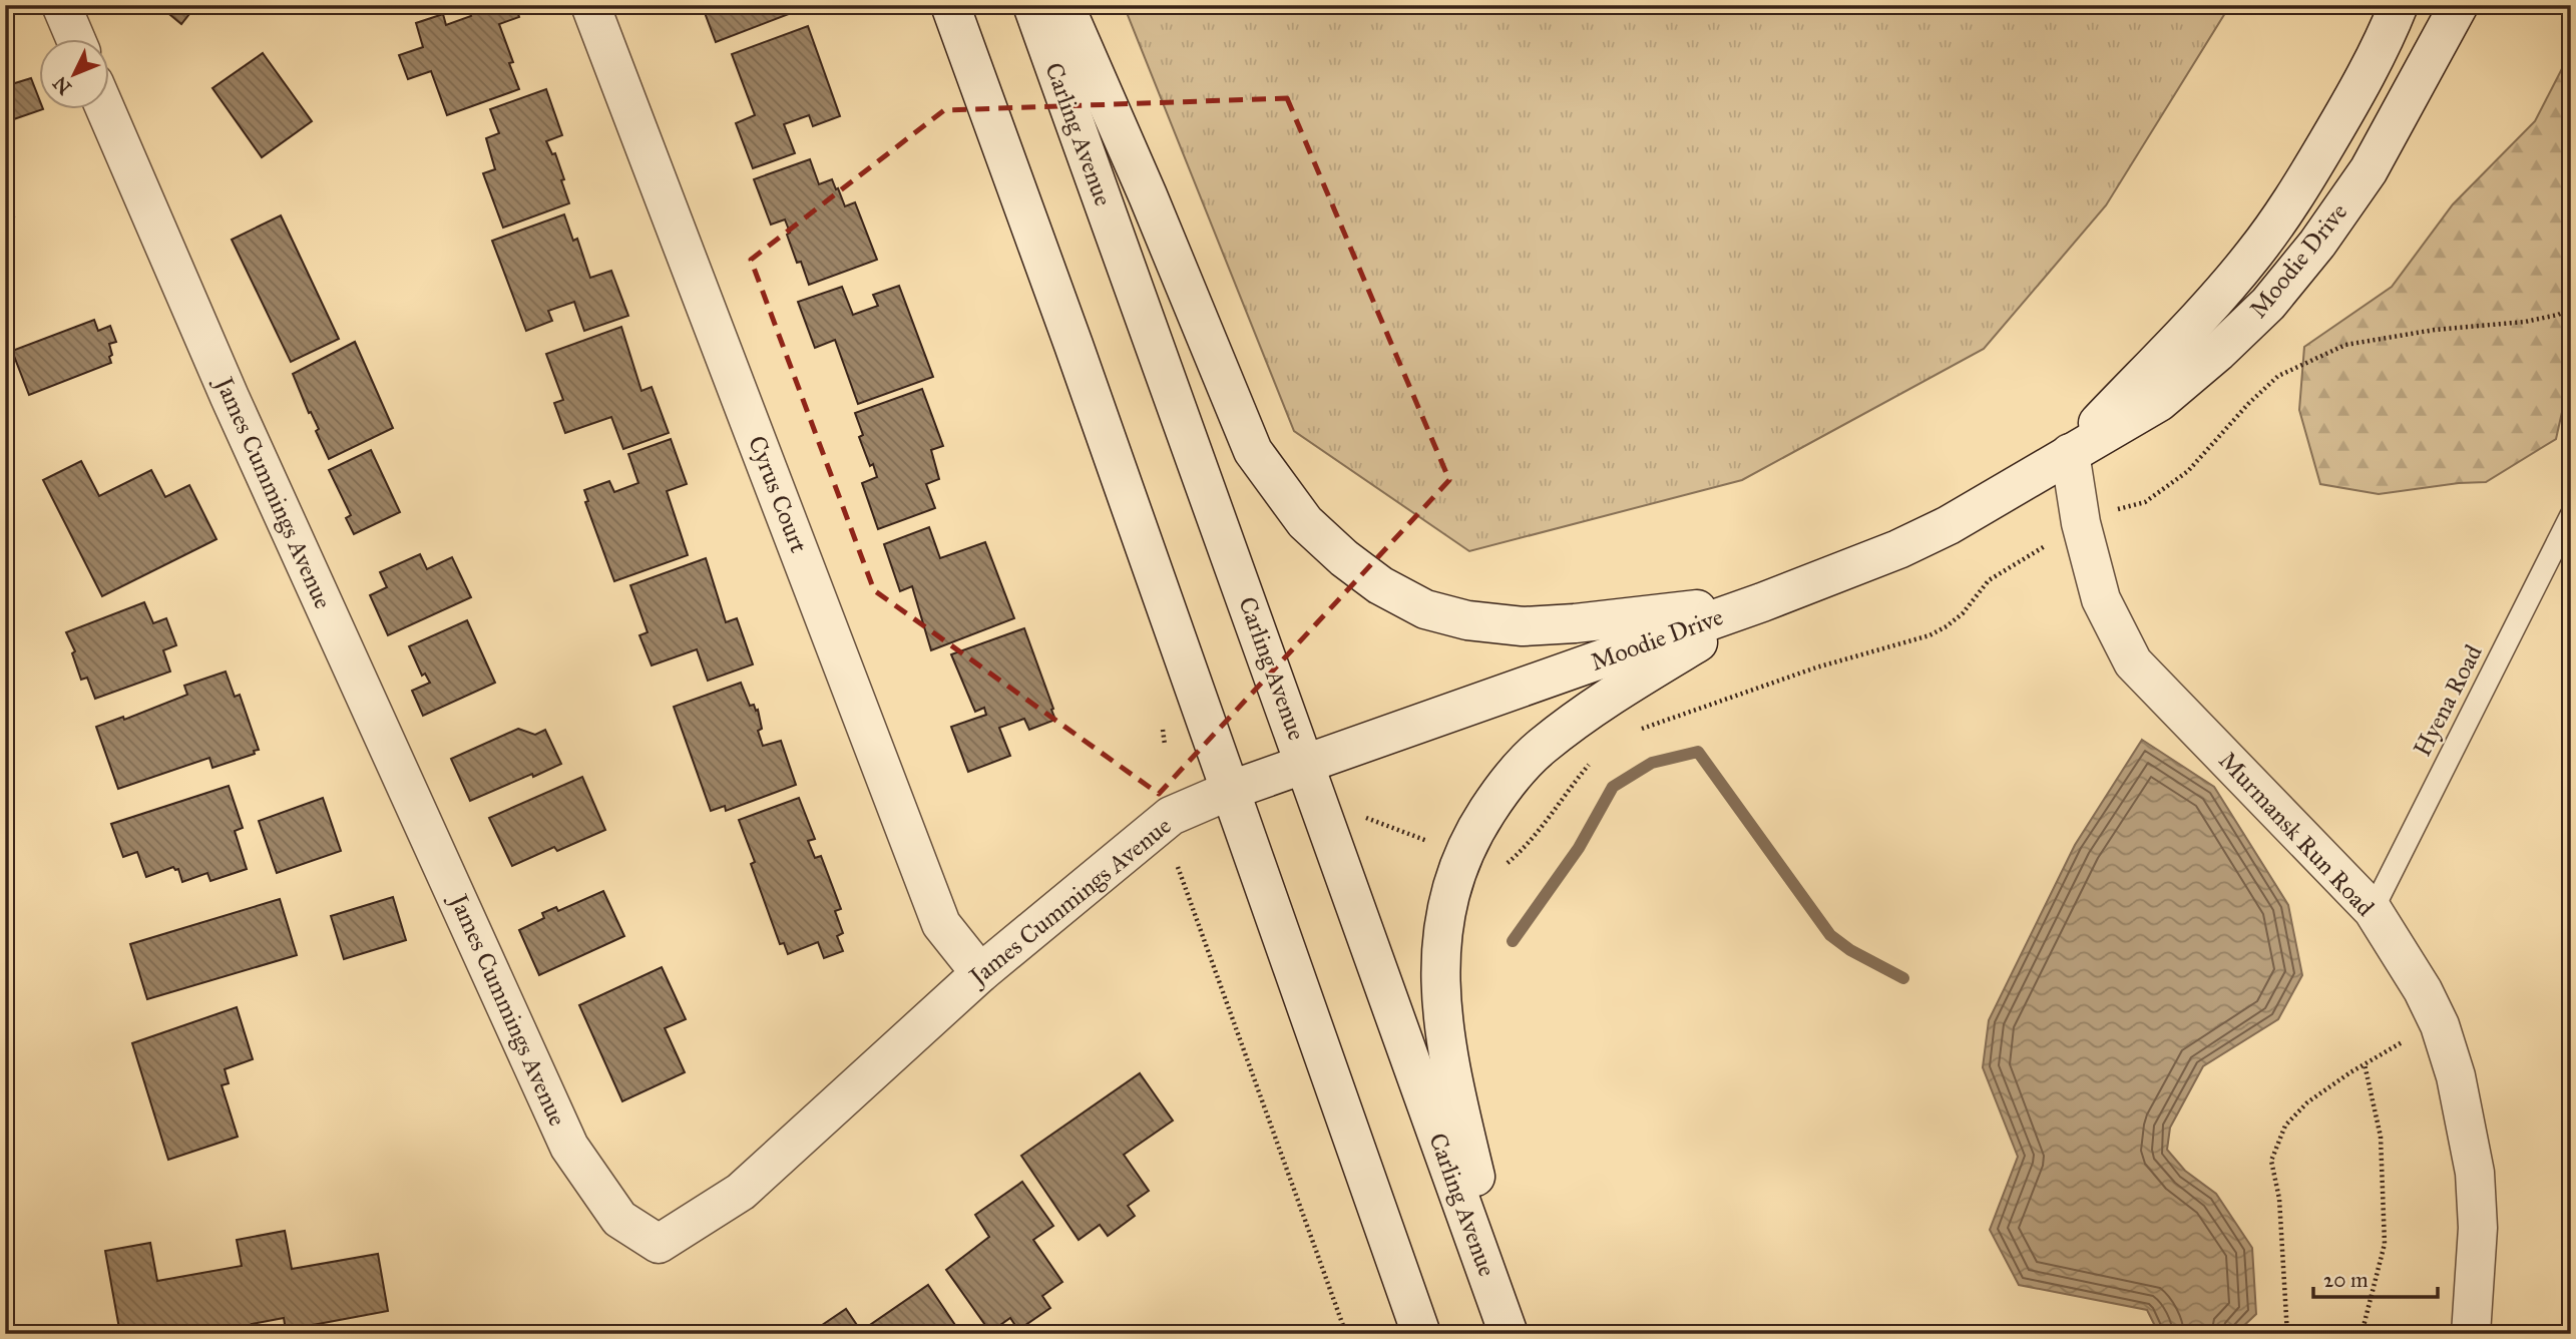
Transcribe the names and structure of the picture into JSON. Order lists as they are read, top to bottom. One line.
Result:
{"streets":{"main road":["Carling Avenue","Moodie Drive","James Cummings Avenue","Cyrus Court","Murmansk Run Road"],"lane":["Hyena Road"]},"crossings":[["Carling Avenue","Moodie Drive"],["Moodie Drive","James Cummings Avenue"],["Moodie Drive","Murmansk Run Road"],["James Cummings Avenue","Cyrus Court"],["Hyena Road","Murmansk Run Road"]],"scale_bar":"20 m","north":"bottom left"}
